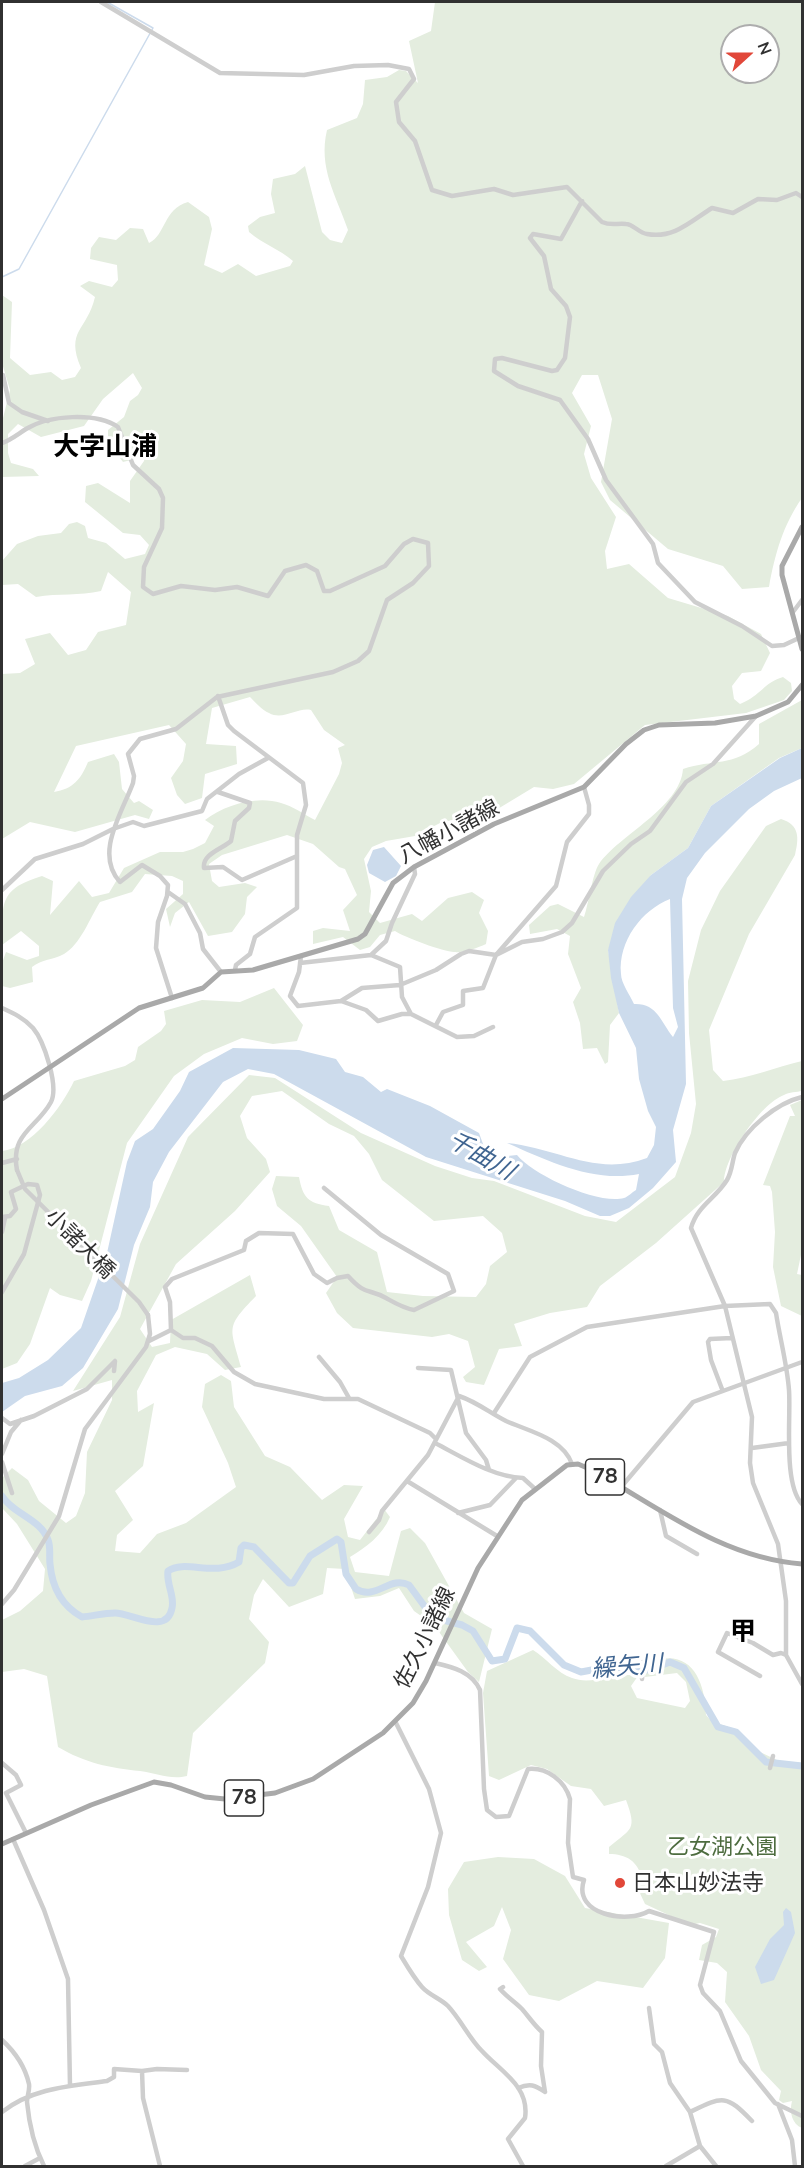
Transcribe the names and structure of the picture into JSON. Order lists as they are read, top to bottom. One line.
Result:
{"streets":{"main road":["八幡小諸線","78","佐久小諸線"],"street":["小諸大橋"]},"crossings":[["78","佐久小諸線"]],"districts":["大字山浦","甲"],"water":["千曲川","繰矢川"],"parks":["乙女湖公園"],"places":["日本山妙法寺"],"north":"right"}
